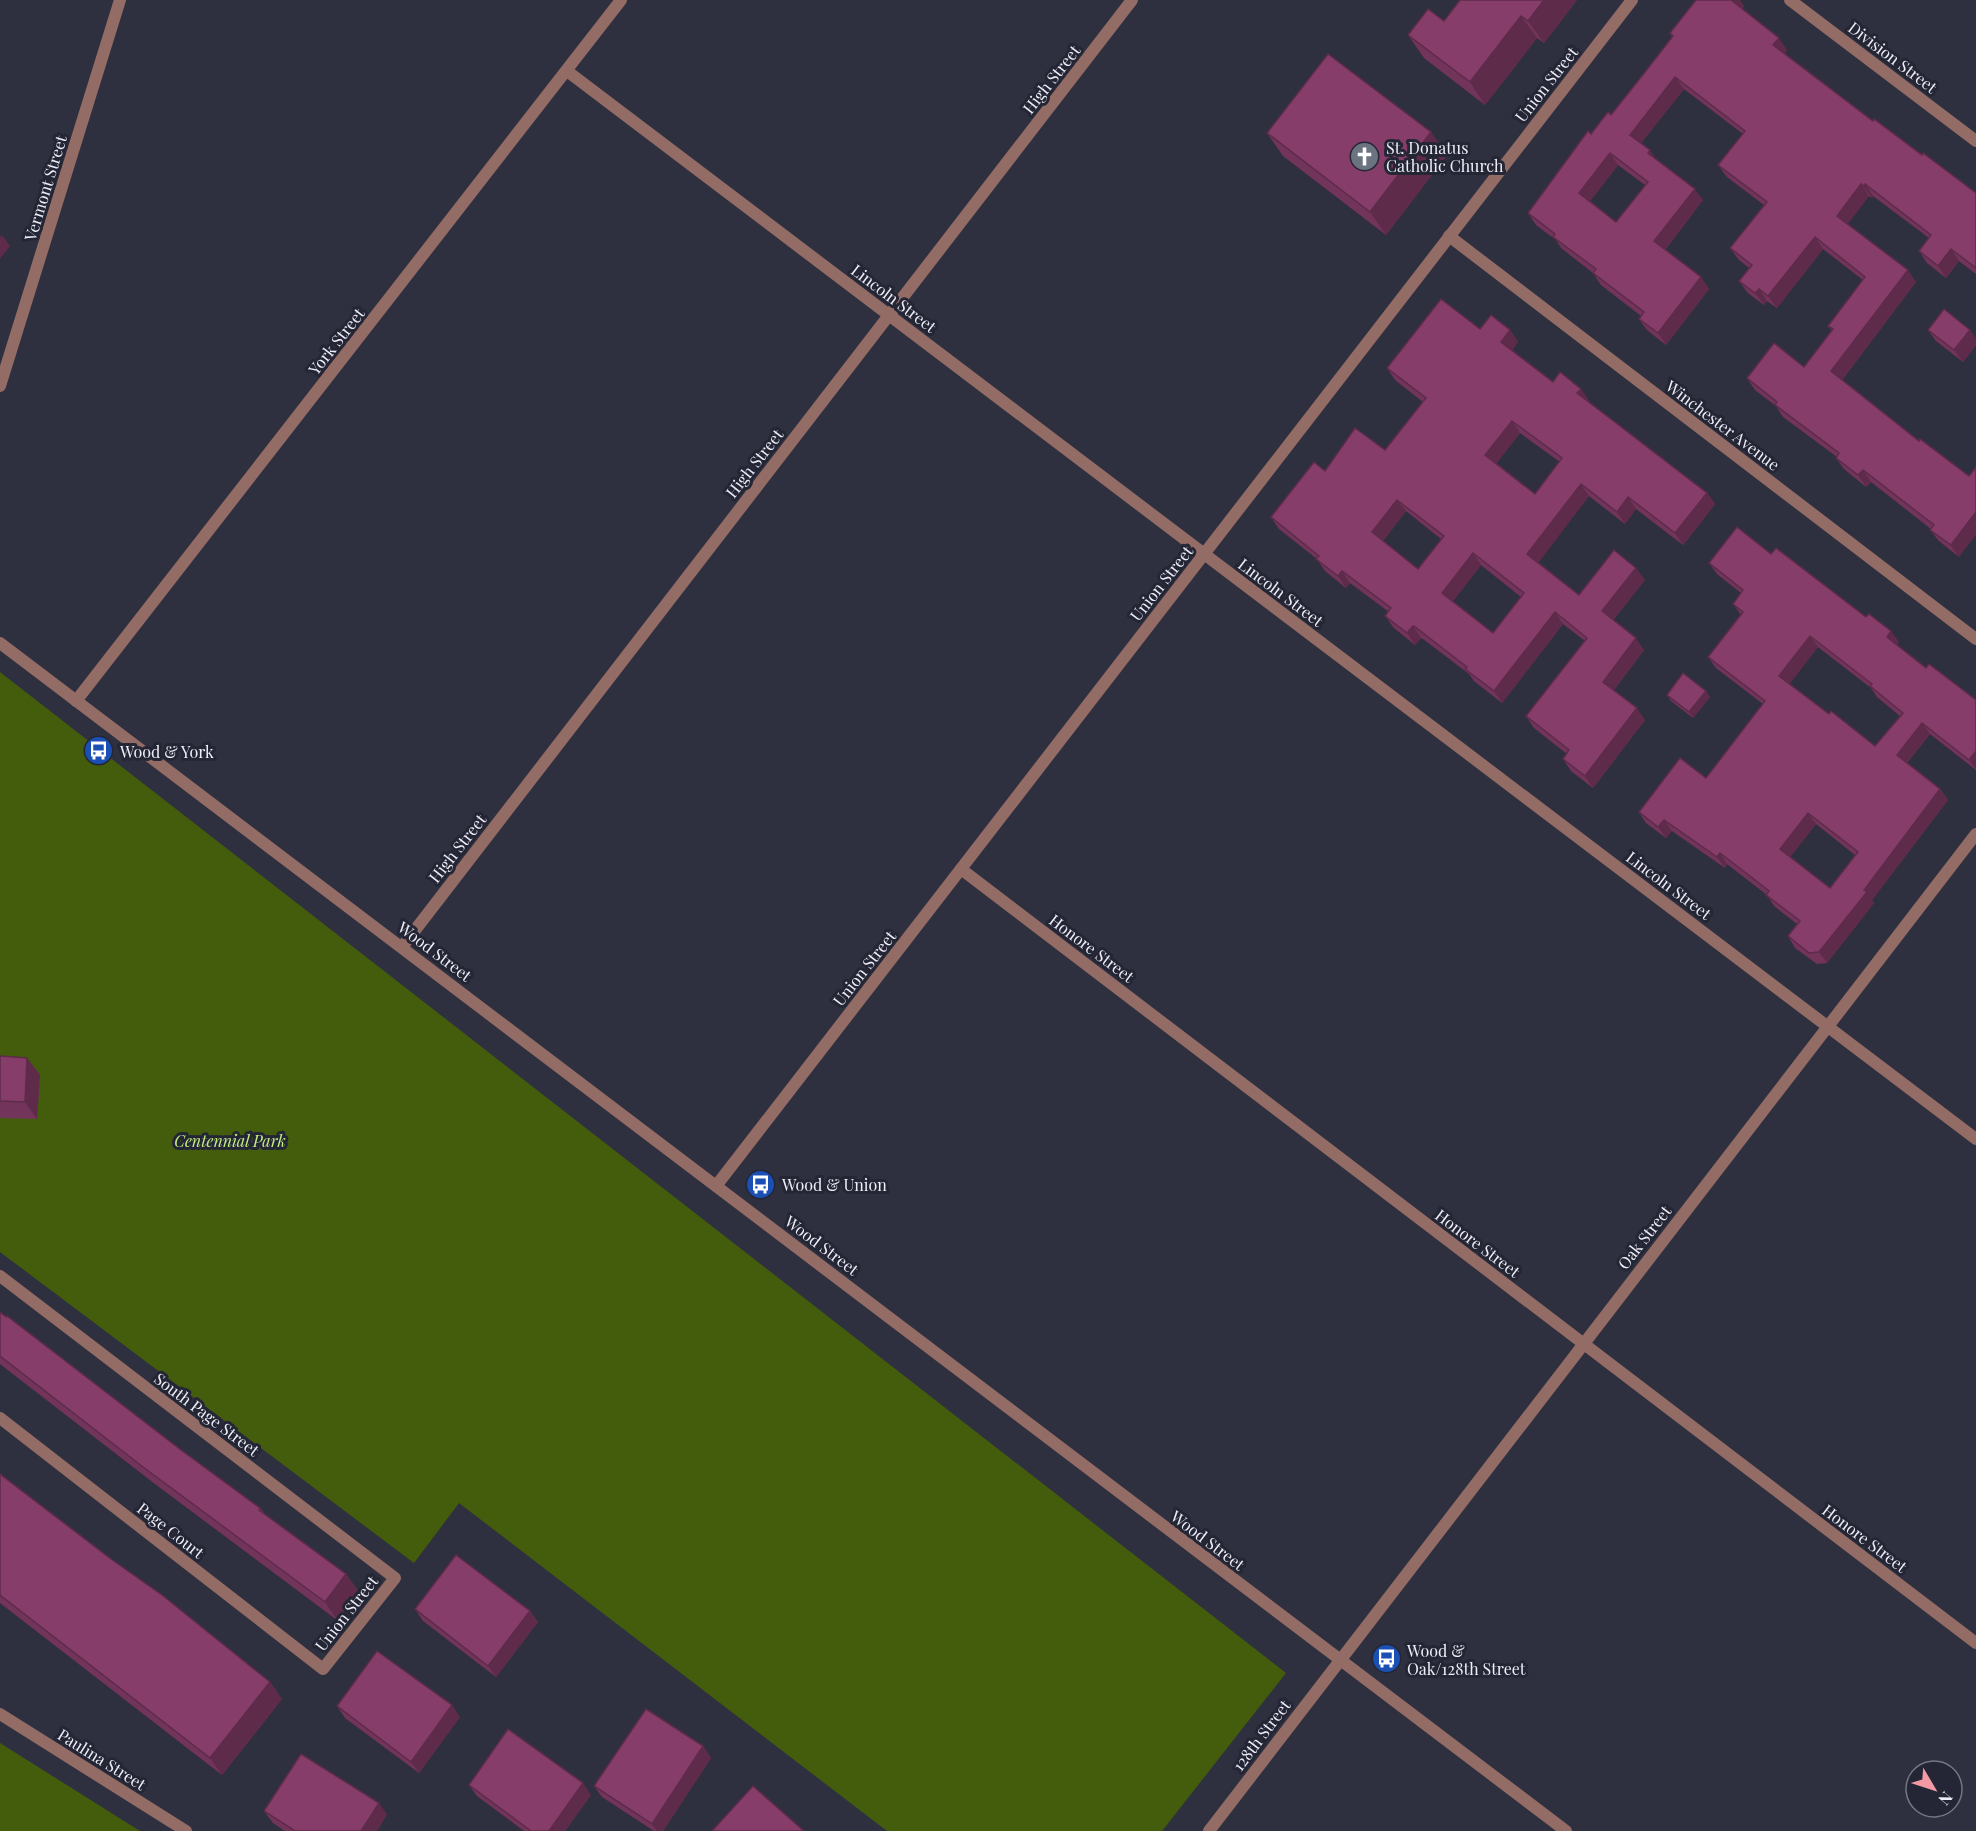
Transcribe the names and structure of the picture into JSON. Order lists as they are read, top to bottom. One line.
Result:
{"streets":{"street":["Division Street","High Street","Union Street","Vermont Street","Lincoln Street","York Street","Winchester Avenue","Honore Street","Wood Street","Oak Street","South Page Street","Page Court","128th Street","Paulina Street"]},"crossings":[["High Street","Lincoln Street"],["High Street","Wood Street"],["Union Street","Lincoln Street"],["Union Street","Winchester Avenue"],["Union Street","Honore Street"],["Union Street","Wood Street"],["Union Street","South Page Street"],["Union Street","Page Court"],["Lincoln Street","York Street"],["Lincoln Street","Oak Street"],["York Street","Wood Street"],["Honore Street","Oak Street"],["Wood Street","Oak Street"],["Wood Street","128th Street"],["Oak Street","128th Street"]],"parks":["Centennial Park"],"places":{"church":["St. Donatus Catholic Church"],"bus stop":["Wood & York","Wood & Union","Wood & Oak/128th Street"]},"north":"bottom right"}
